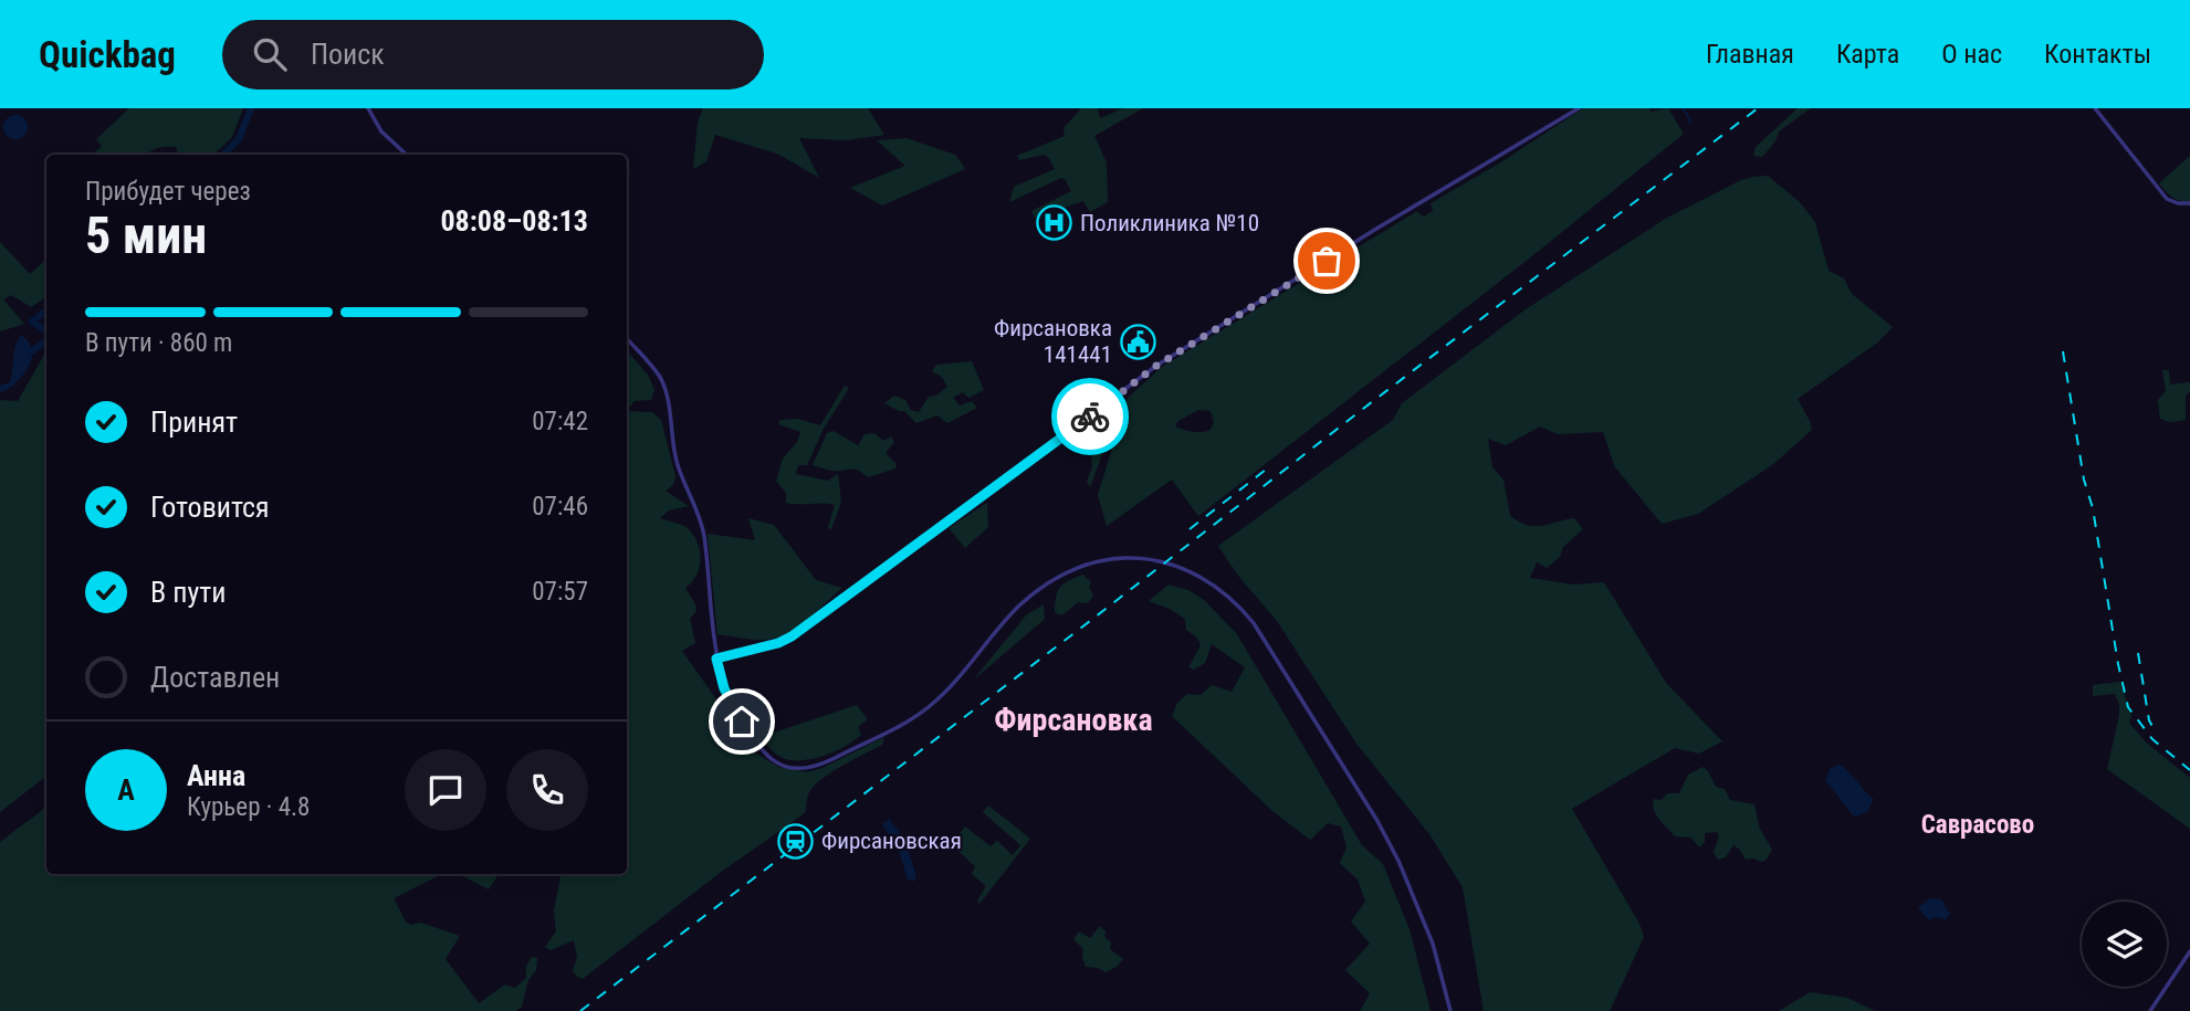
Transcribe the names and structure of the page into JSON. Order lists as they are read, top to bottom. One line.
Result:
{"districts":["Фирсановка","Саврасово"],"places":{"hospital":["Поликлиника №10"],"public building":["Фирсановка 141441"],"station":["Фирсановская"]},"page":{"header":"Quickbag","search":"Поиск","nav":["Главная","Карта","О нас","Контакты"],"heading":["5 мин","Прибудет через","08:08–08:13"],"panel":["Анна","Курьер · 4.8"],"bar":"В пути · 860 m","list":[["Принят","07:42"],["Готовится","07:46"],["В пути","07:57"],"Доставлен"],"round":"А"}}
